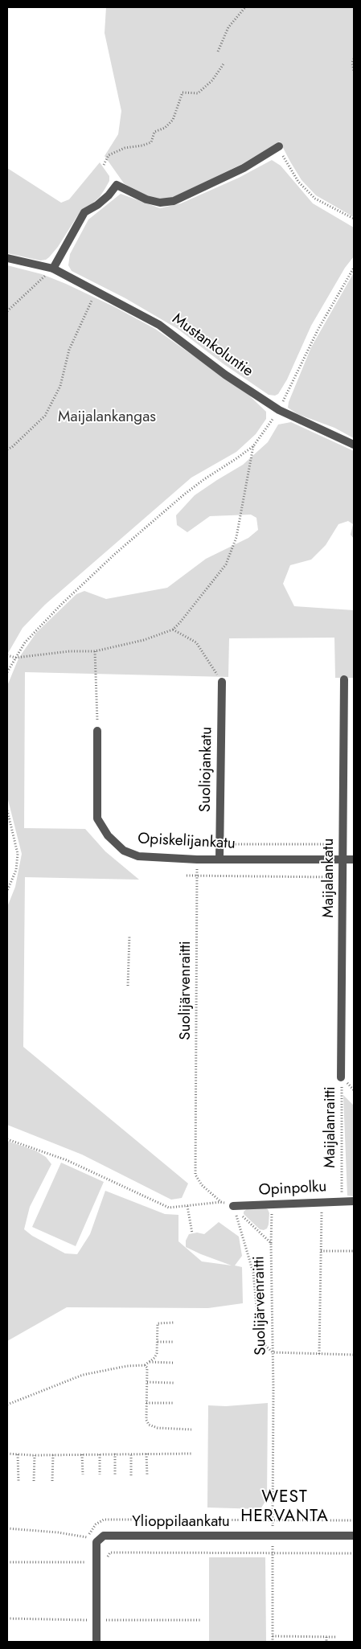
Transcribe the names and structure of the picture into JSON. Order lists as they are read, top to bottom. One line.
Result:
{"streets":{"street":["Mustankoluntie","Suoliojankatu","Opiskelijankatu","Maijalankatu","Opinpolku","Ylioppilaankatu"],"path":["Suolijärvenraitti","Maijalanraitti"]},"crossings":[["Suoliojankatu","Opiskelijankatu"],["Opiskelijankatu","Maijalankatu"],["Opiskelijankatu","Suolijärvenraitti"],["Maijalankatu","Maijalanraitti"],["Suolijärvenraitti","Opinpolku"],["Suolijärvenraitti","Ylioppilaankatu"],["Maijalanraitti","Opinpolku"]],"districts":["WEST HERVANTA"],"parks":["Maijalankangas"]}
